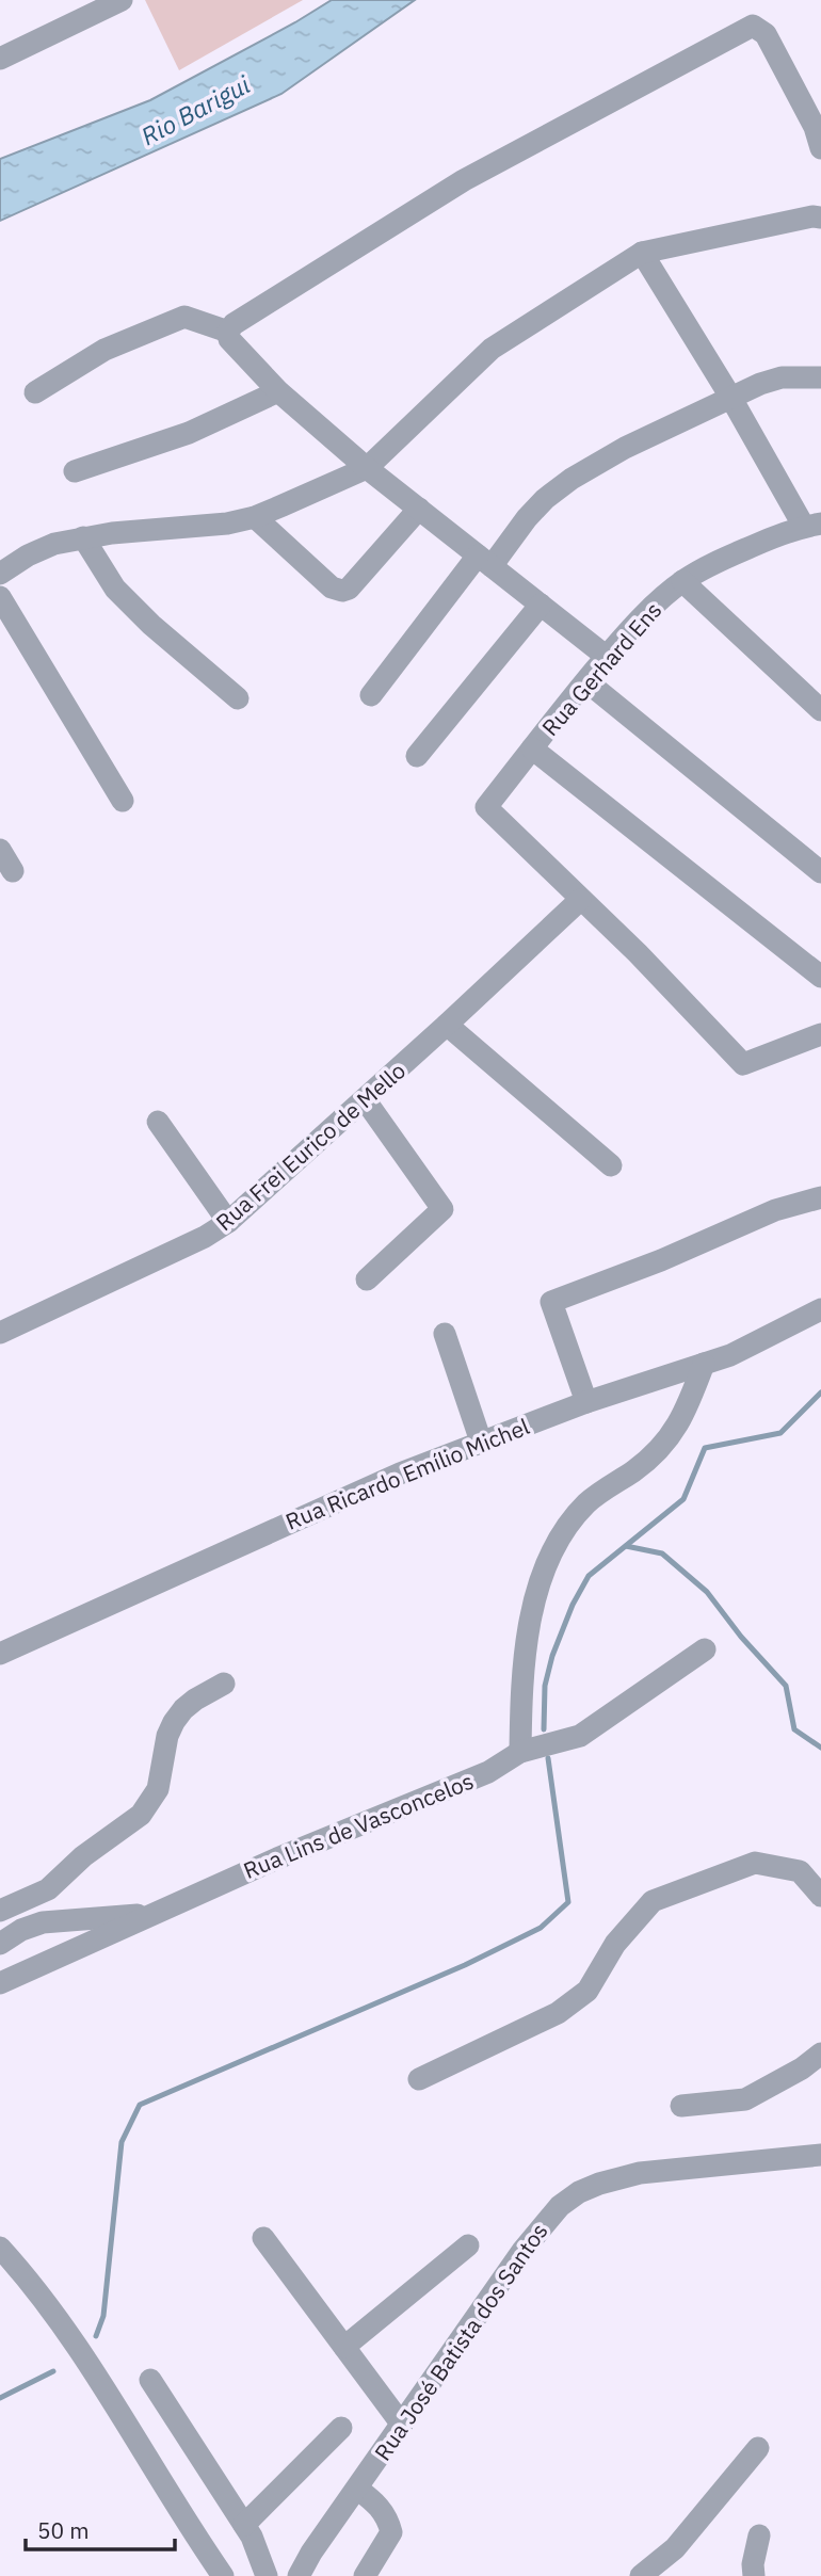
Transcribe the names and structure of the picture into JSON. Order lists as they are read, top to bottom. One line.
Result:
{"streets":{"street":["Rua Gerhard Ens","Rua Frei Eurico de Mello","Rua Ricardo Emílio Michel","Rua Lins de Vasconcelos","Rua José Batista dos Santos"]},"crossings":[["Rua Gerhard Ens","Rua Frei Eurico de Mello"]],"water":["Rio Barigui"],"scale_bar":"50 m"}
